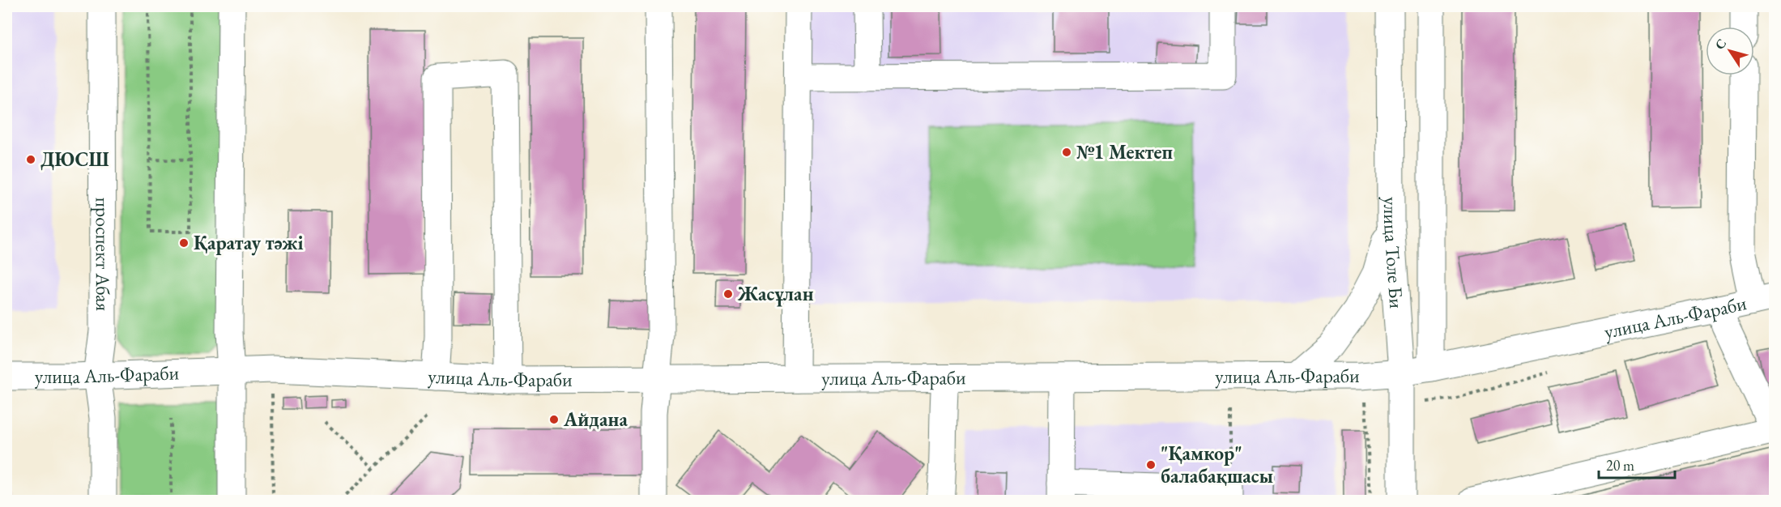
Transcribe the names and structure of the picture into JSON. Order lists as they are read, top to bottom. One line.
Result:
{"streets":{"street":["проспект Абая","улица Толе Би","улица Аль-Фараби"]},"crossings":[["проспект Абая","улица Аль-Фараби"],["улица Толе Би","улица Аль-Фараби"]],"places":["№1 Мектеп","ДЮСШ","Қаратау тәжі","Жасұлан","Айдана","\"Қамкор\" балабақшасы"],"scale_bar":"20 m","north":"top left"}
